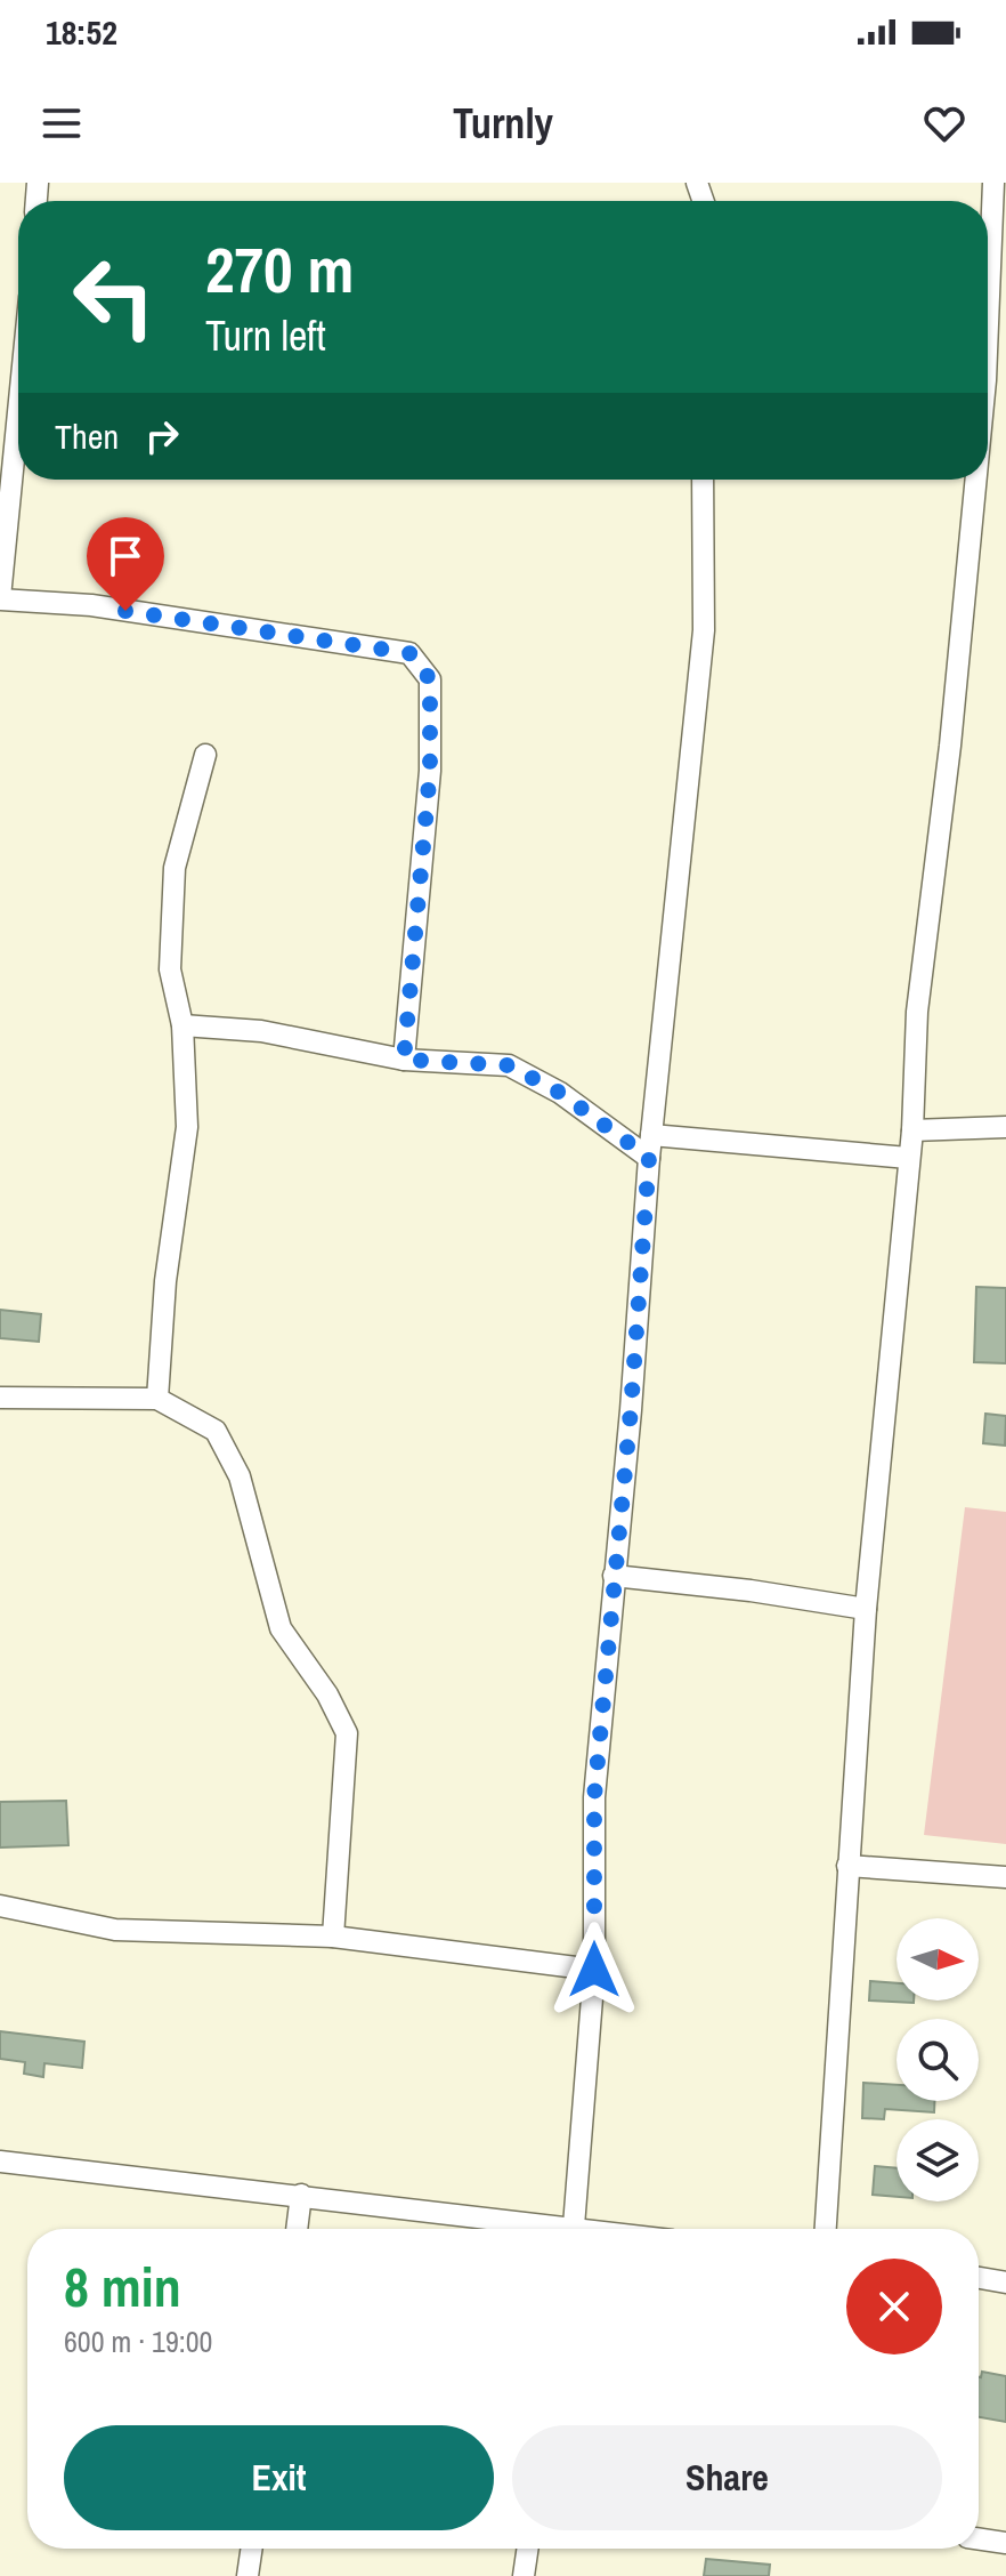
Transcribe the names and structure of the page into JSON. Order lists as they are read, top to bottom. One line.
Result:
{"north":"right","page":{"status":"18:52","header":"Turnly","turn":["270 m","Turn left"],"then":"Then","heading":["8 min","600 m · 19:00"],"buttons":["Exit","Share"]}}
